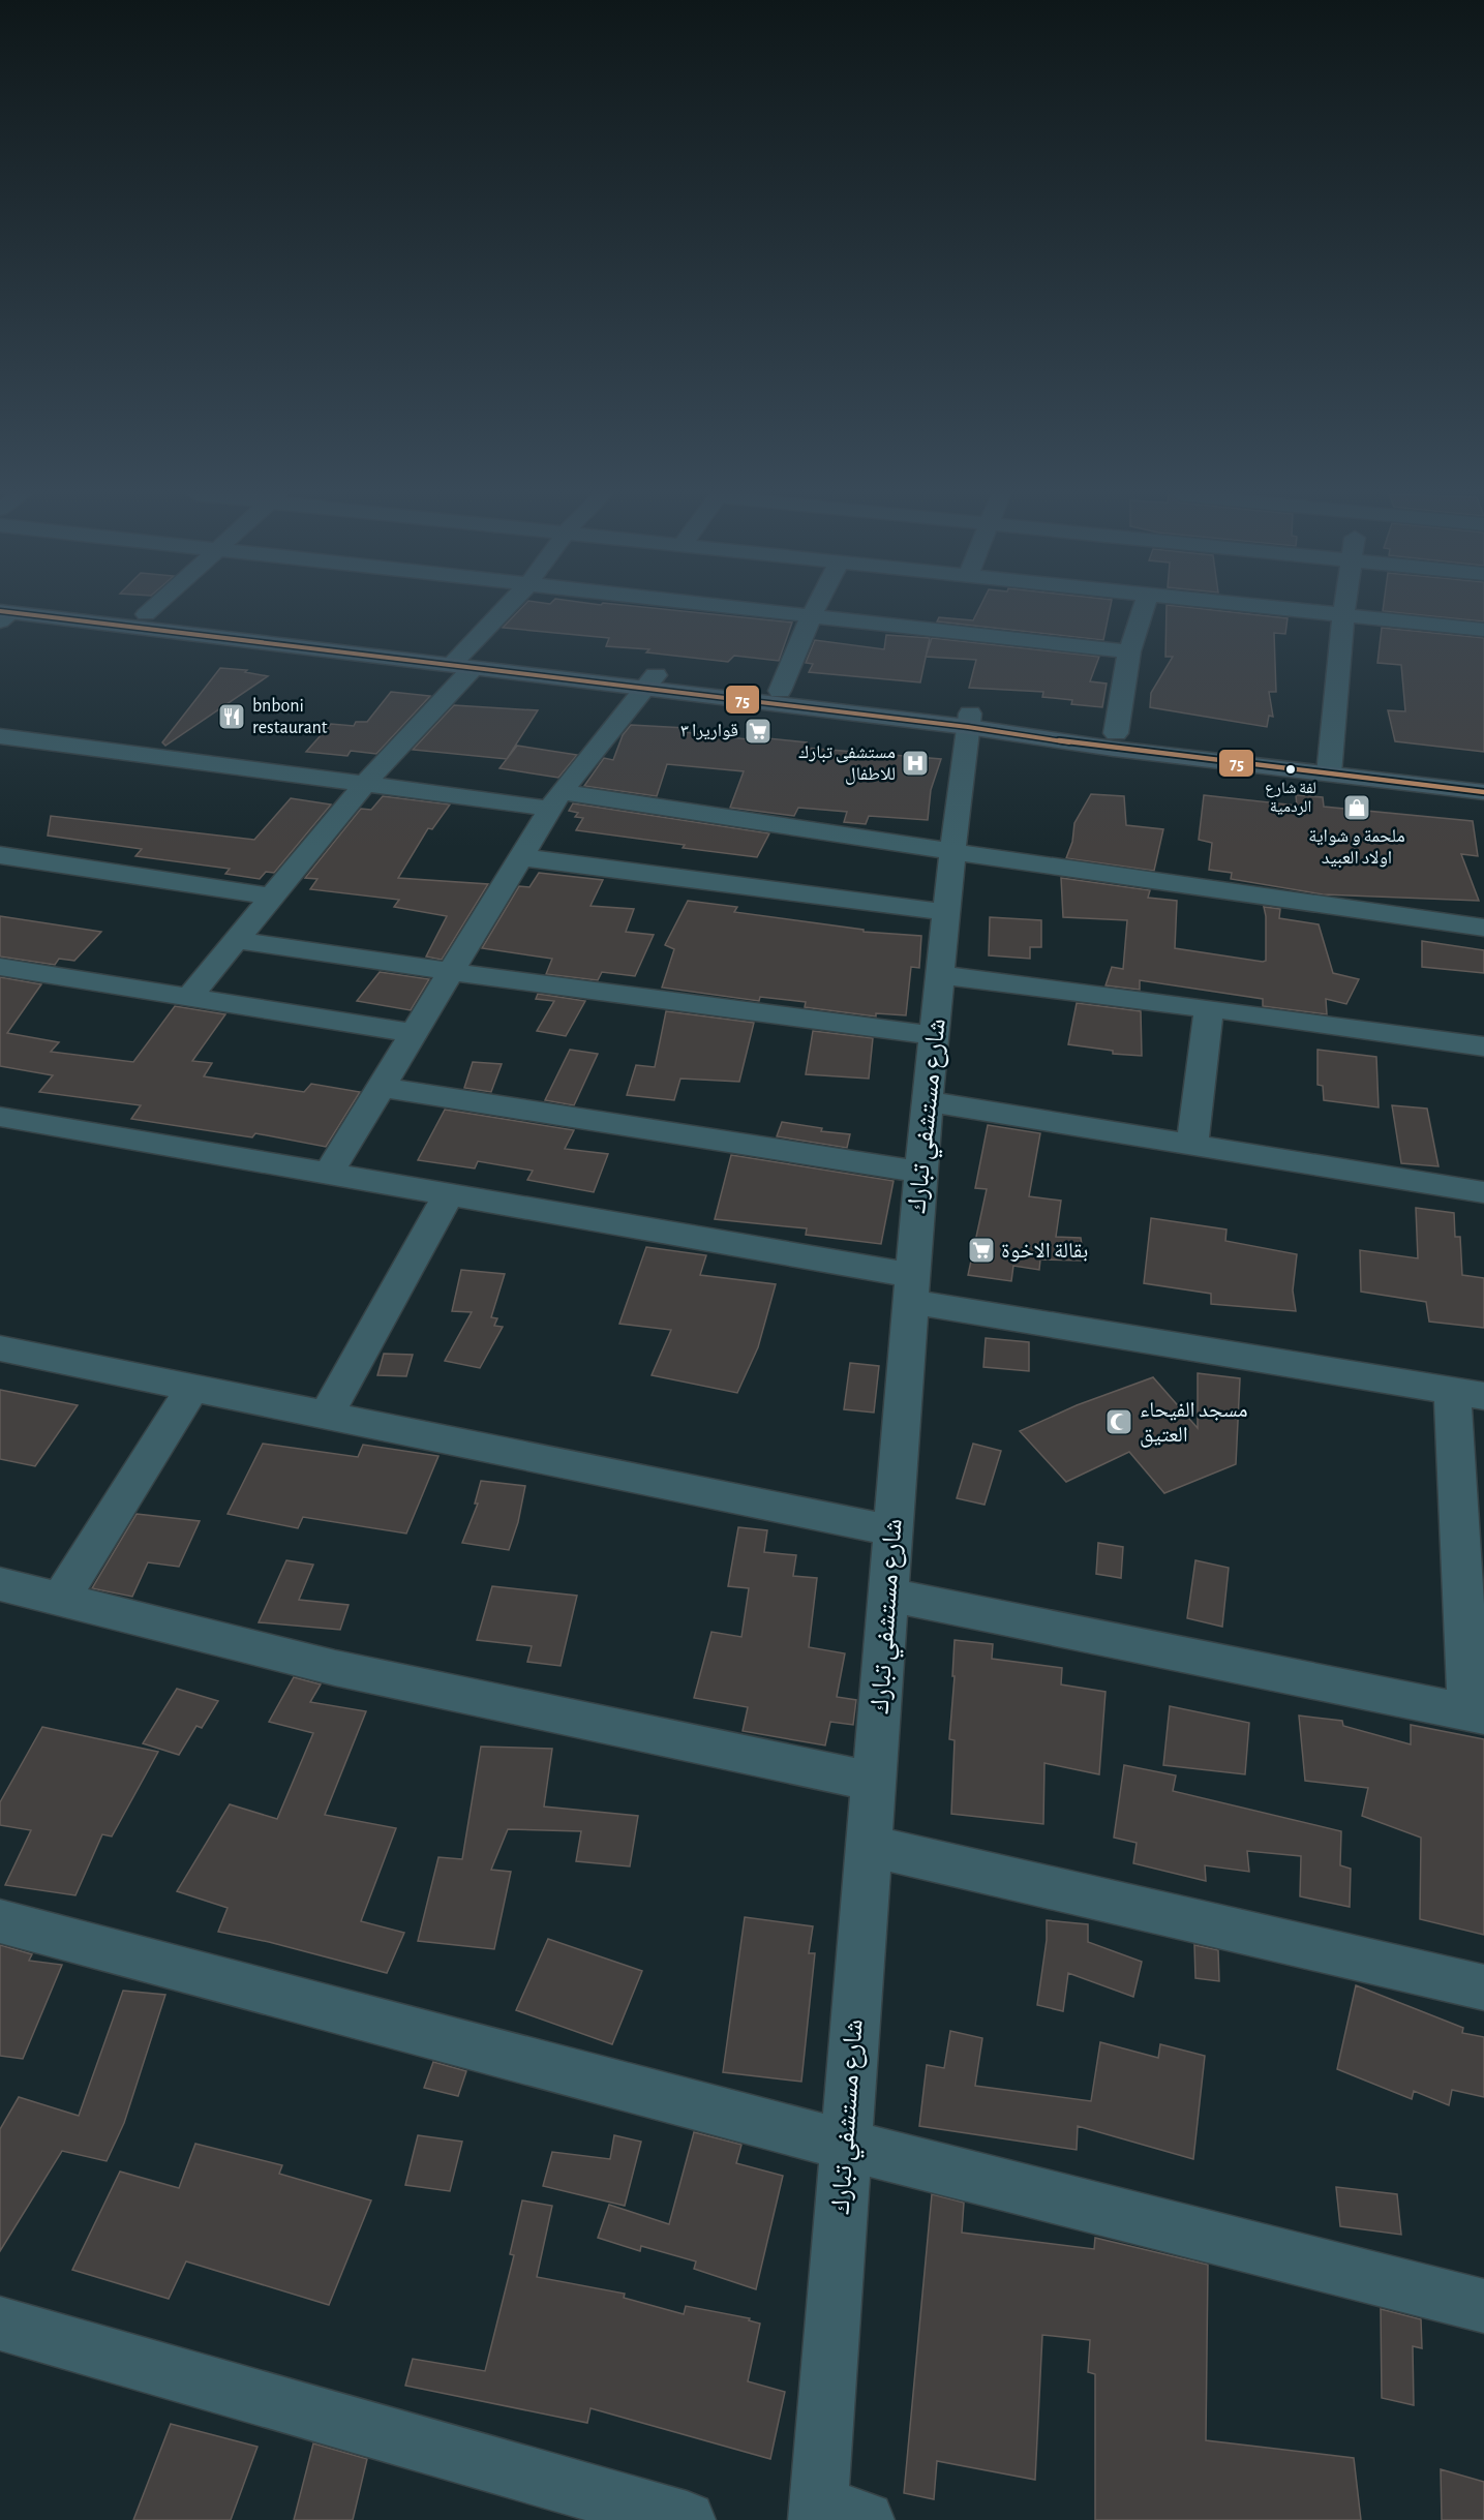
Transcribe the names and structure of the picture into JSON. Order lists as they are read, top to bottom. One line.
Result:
{"streets":{"street":["شارع مستشفي تبارك"]},"places":{"restaurant":["bnboni restaurant"],"supermarket":["قواريرا ٣","بقالة الاخوة"],"hospital":["مستشفى تبارك للاطفال"],"other":["لفة شارع الردمية"],"shop":["ملحمة و شواية اولاد العبيد"],"mosque":["مسجد الفيحاء العتيق"]},"lines":["transit line 75"]}
